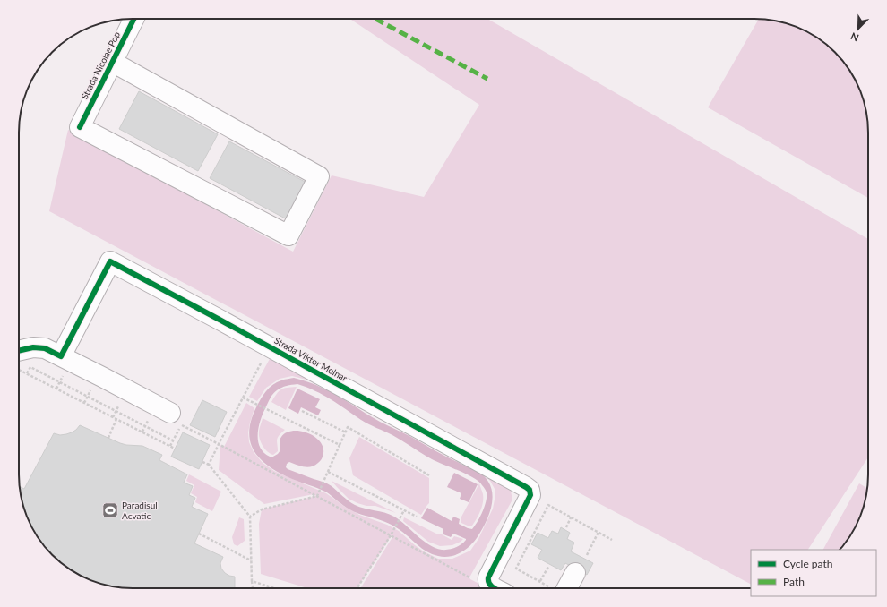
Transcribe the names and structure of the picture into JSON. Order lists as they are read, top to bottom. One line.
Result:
{"streets":{"street":["Strada Nicolae Pop","Strada Viktor Molnar"]},"places":{"sports":["Paradisul Acvatic"]},"legend":["Cycle path","Path"],"north":"bottom left"}
